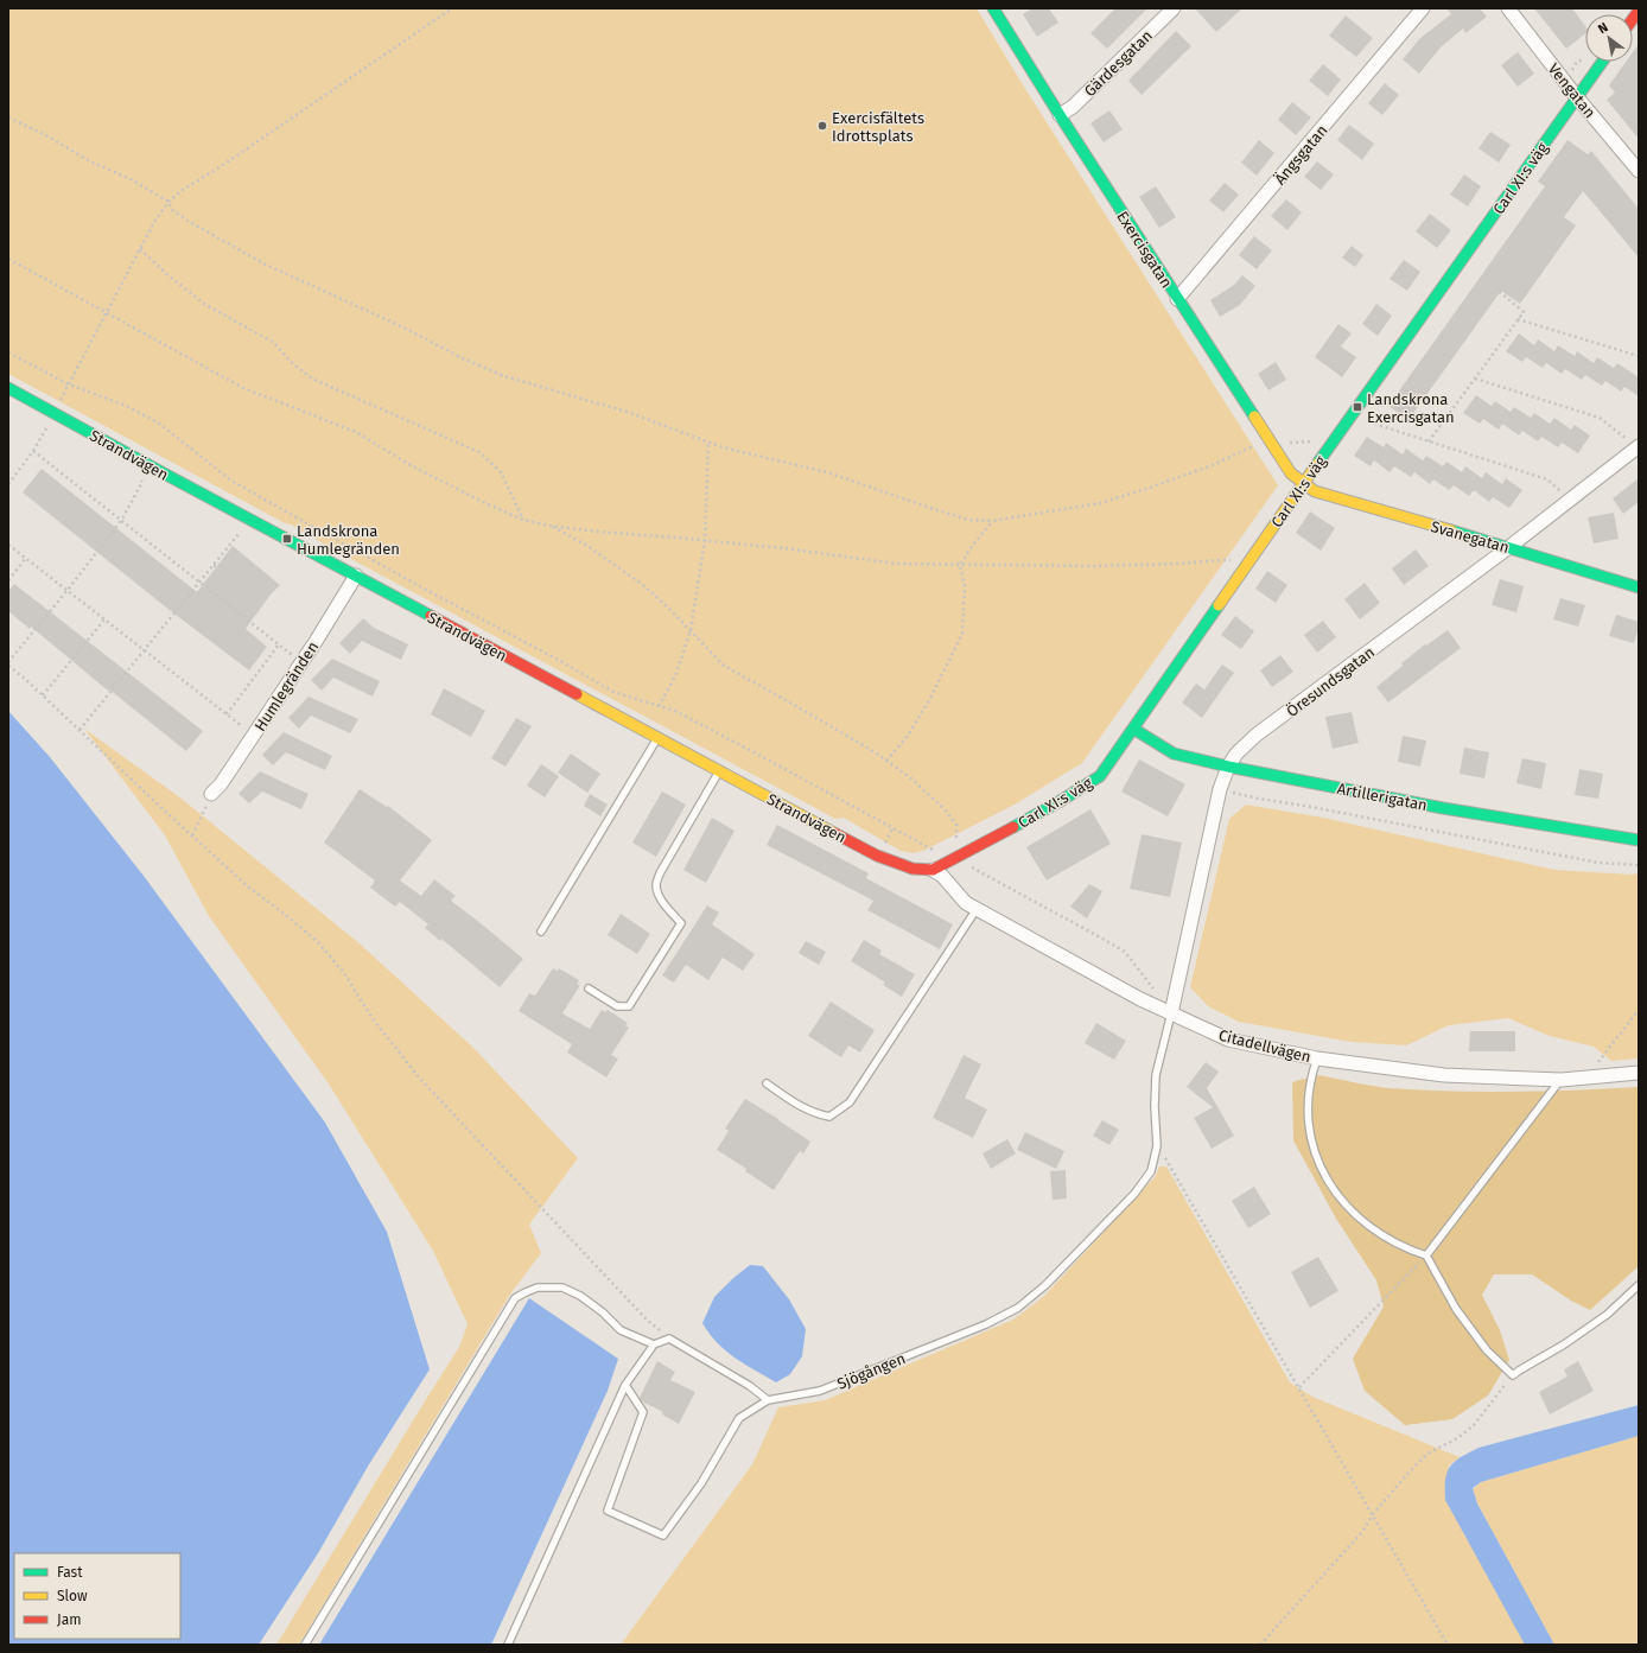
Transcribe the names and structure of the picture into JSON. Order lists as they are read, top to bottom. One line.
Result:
{"streets":{"street":["Gärdesgatan","Vengatan","Ängsgatan","Carl XI:s väg","Exercisgatan","Strandvägen","Svanegatan","Öresundsgatan","Humlegränden","Artillerigatan","Citadellvägen"],"lane":["Sjögången"]},"crossings":[["Gärdesgatan","Exercisgatan"],["Vengatan","Carl XI:s väg"],["Ängsgatan","Exercisgatan"],["Carl XI:s väg","Exercisgatan"],["Carl XI:s väg","Strandvägen"],["Carl XI:s väg","Svanegatan"],["Carl XI:s väg","Artillerigatan"],["Carl XI:s väg","Citadellvägen"],["Exercisgatan","Svanegatan"],["Strandvägen","Humlegränden"],["Strandvägen","Citadellvägen"],["Svanegatan","Öresundsgatan"],["Öresundsgatan","Artillerigatan"],["Öresundsgatan","Citadellvägen"],["Öresundsgatan","Sjögången"],["Citadellvägen","Sjögången"]],"places":{"other":["Exercisfältets Idrottsplats"],"transit":["Landskrona Exercisgatan","Landskrona Humlegränden"]},"legend":["Fast","Slow","Jam"],"north":"top left"}
